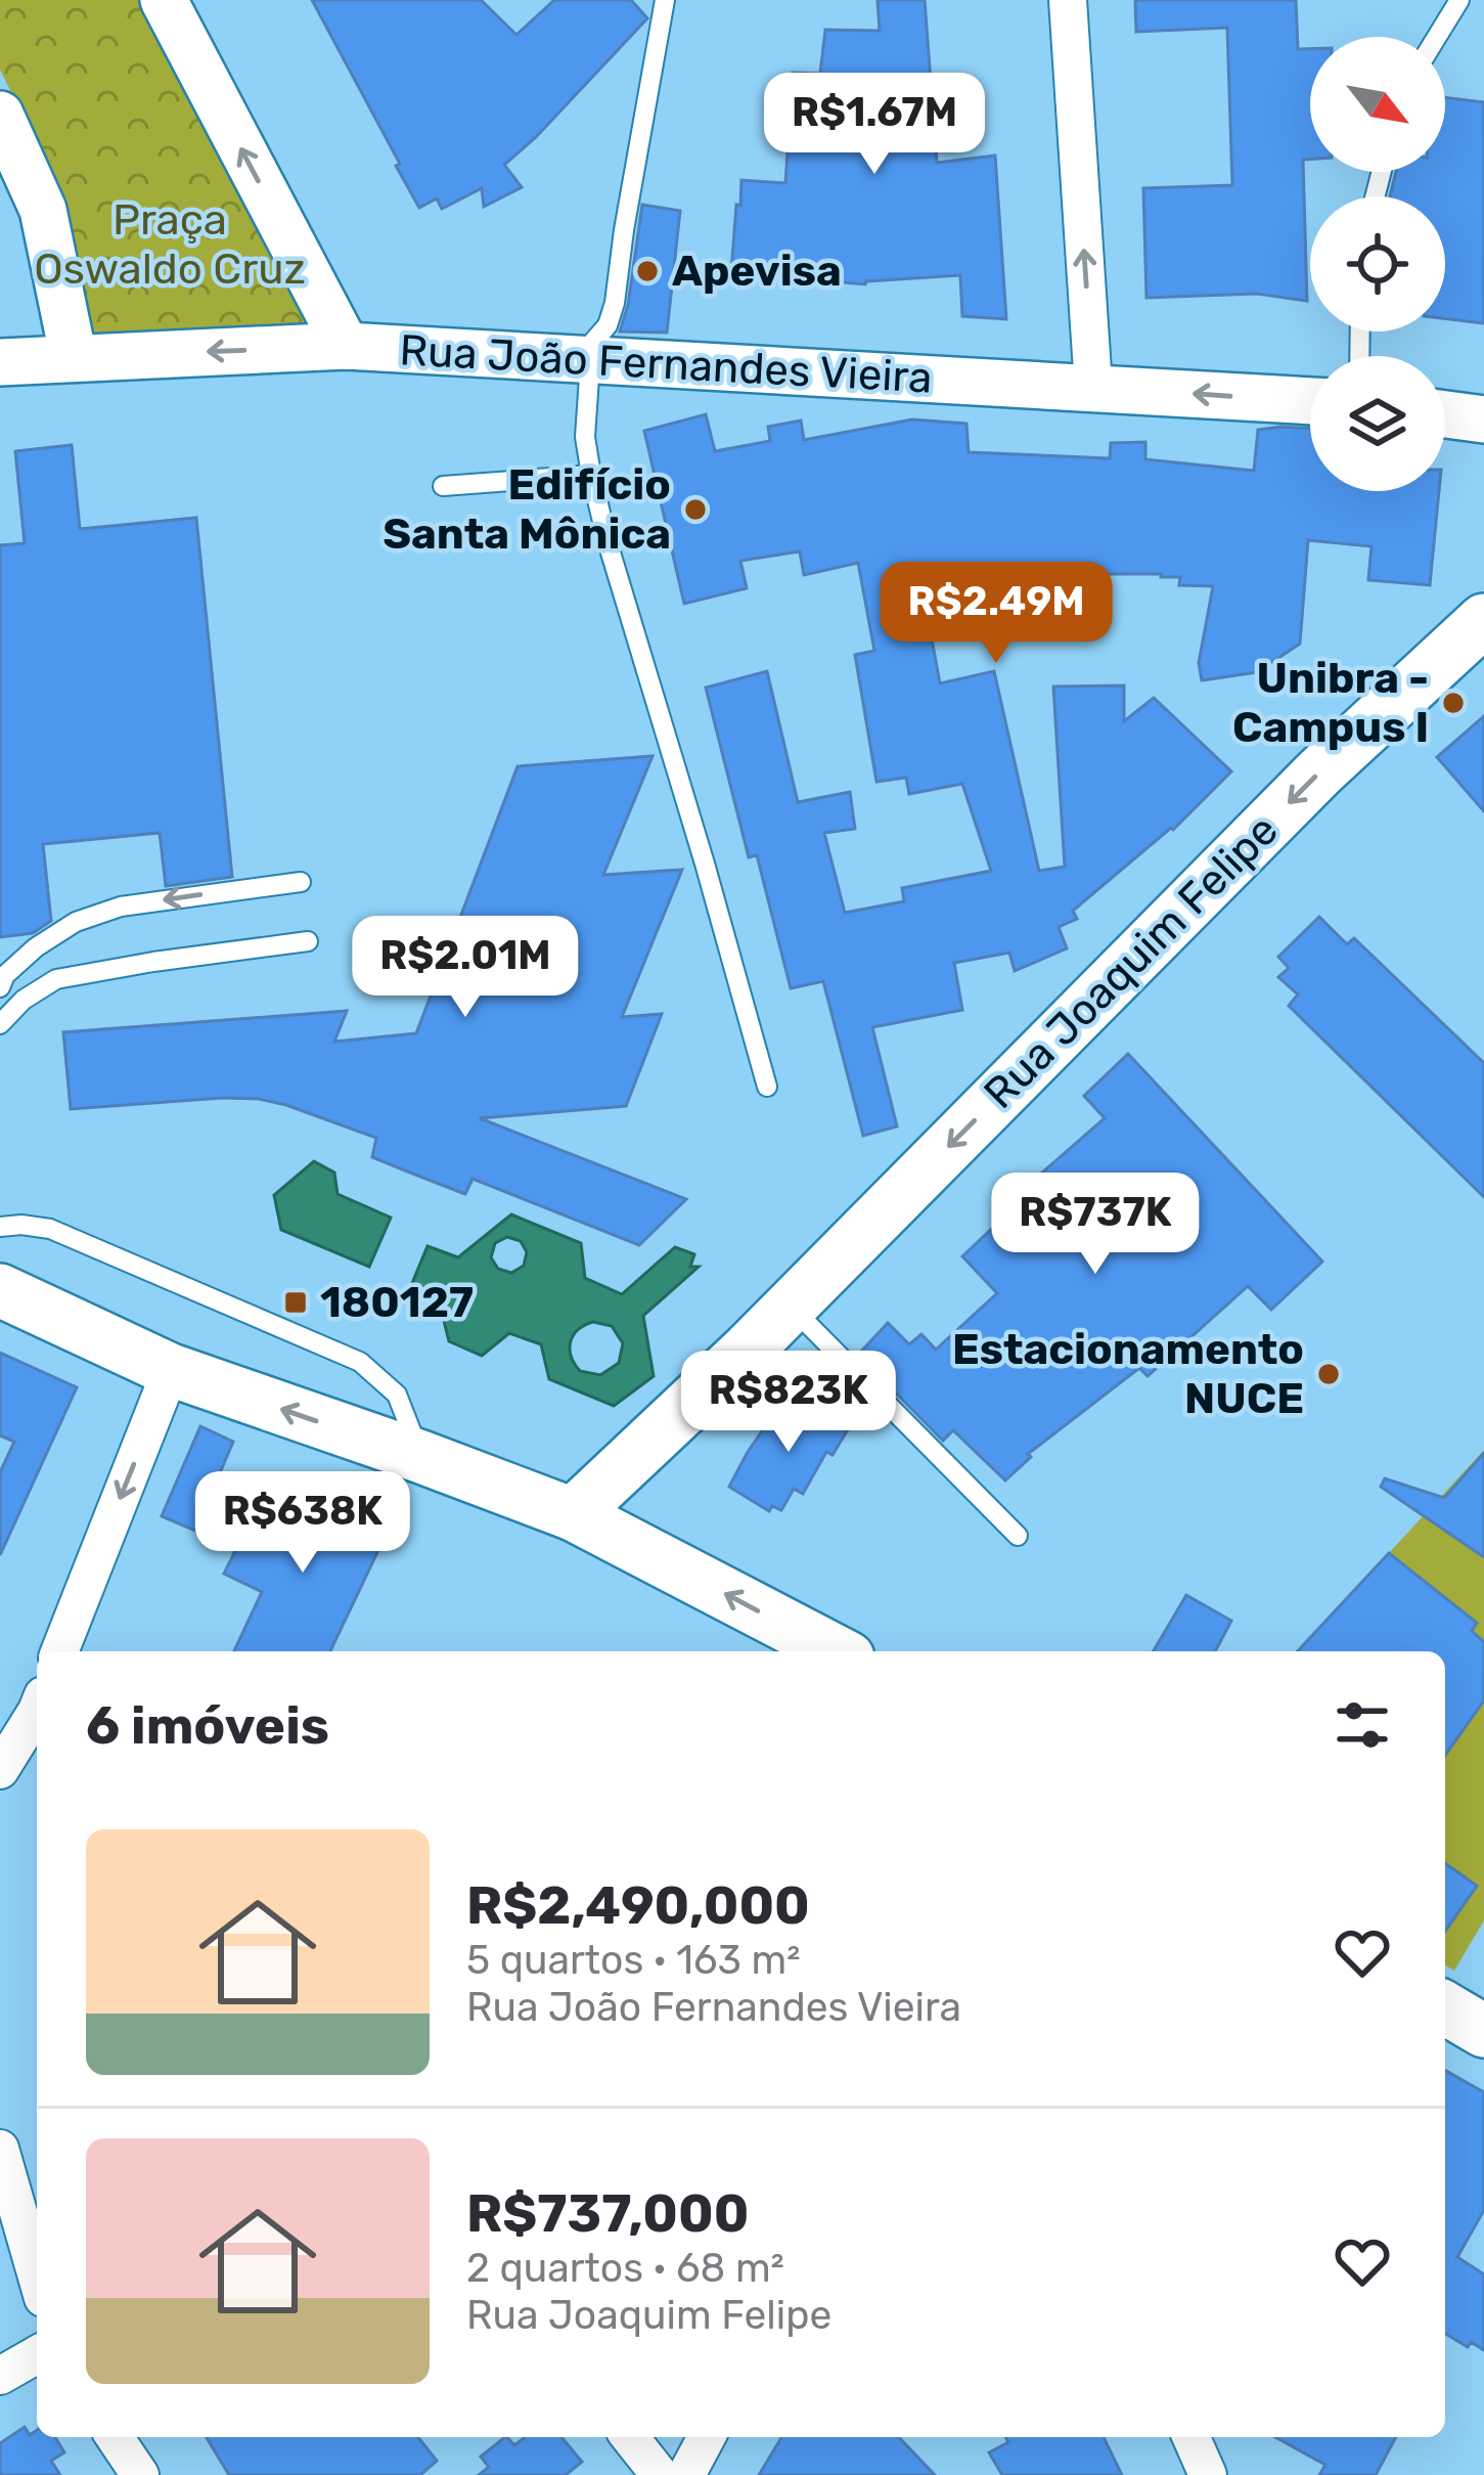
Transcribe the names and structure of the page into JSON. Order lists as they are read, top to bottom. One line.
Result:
{"streets":{"main road":["Rua Joaquim Felipe"],"street":["Rua João Fernandes Vieira"]},"one_way":["Rua João Fernandes Vieira","Rua Joaquim Felipe"],"parks":["Praça Oswaldo Cruz"],"places":{"other":["Apevisa","Edifício Santa Mônica","Unibra - Campus I","Estacionamento NUCE"],"transit":["180127"]},"north":"bottom right","page":{"price":["R$1.67M","R$2.49M","R$2.01M","R$737K","R$823K","R$638K"],"heading":"6 imóveis","list":[{"name":"R$2,490,000","note":"5 quartos · 163 m² · Rua João Fernandes Vieira"},{"name":"R$737,000","note":"2 quartos · 68 m² · Rua Joaquim Felipe"}]}}
